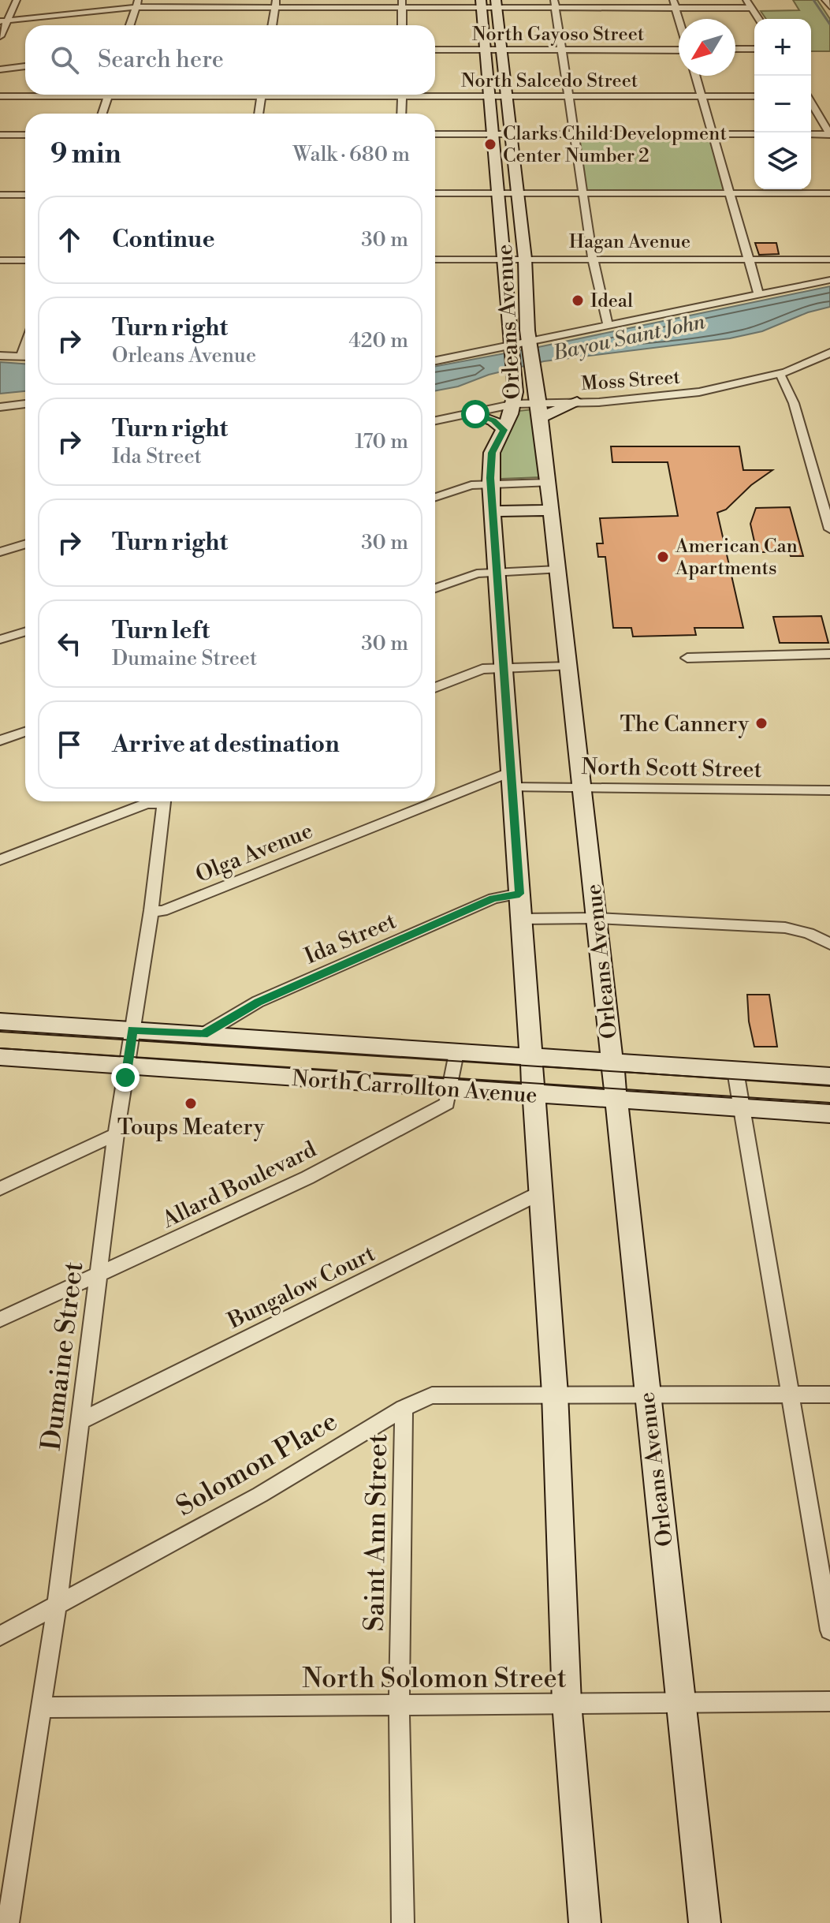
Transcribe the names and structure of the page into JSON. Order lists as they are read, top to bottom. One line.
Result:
{"streets":{"street":["North Gayoso Street","North Salcedo Street","Hagan Avenue","Orleans Avenue","Moss Street","North Scott Street","Olga Avenue","Ida Street","North Carrollton Avenue","Allard Boulevard","Bungalow Court","Dumaine Street","Solomon Place","Saint Ann Street","North Solomon Street"]},"crossings":[["North Gayoso Street","Orleans Avenue"],["North Salcedo Street","Orleans Avenue"],["Hagan Avenue","Orleans Avenue"],["Orleans Avenue","North Scott Street"],["Orleans Avenue","Olga Avenue"],["Orleans Avenue","Ida Street"],["Orleans Avenue","North Carrollton Avenue"],["Orleans Avenue","Bungalow Court"],["Orleans Avenue","Solomon Place"],["Orleans Avenue","North Solomon Street"],["North Scott Street","Olga Avenue"],["Olga Avenue","Dumaine Street"],["Ida Street","North Carrollton Avenue"],["North Carrollton Avenue","Allard Boulevard"],["North Carrollton Avenue","Dumaine Street"],["Allard Boulevard","Dumaine Street"],["Bungalow Court","Dumaine Street"],["Dumaine Street","Solomon Place"],["Dumaine Street","North Solomon Street"],["Solomon Place","Saint Ann Street"],["Saint Ann Street","North Solomon Street"]],"water":["Bayou Saint John"],"places":["Clarks Child Development Center Number 2","Ideal","American Can Apartments","The Cannery","Toups Meatery"],"north":"bottom left","page":{"map_buttons":["+","−"],"search":"Search here","heading":["9 min","Walk · 680 m"],"list":[["Continue","30 m"],["Turn right","Orleans Avenue","420 m"],["Turn right","Ida Street","170 m"],["Turn right","30 m"],["Turn left","Dumaine Street","30 m"],"Arrive at destination"]}}
